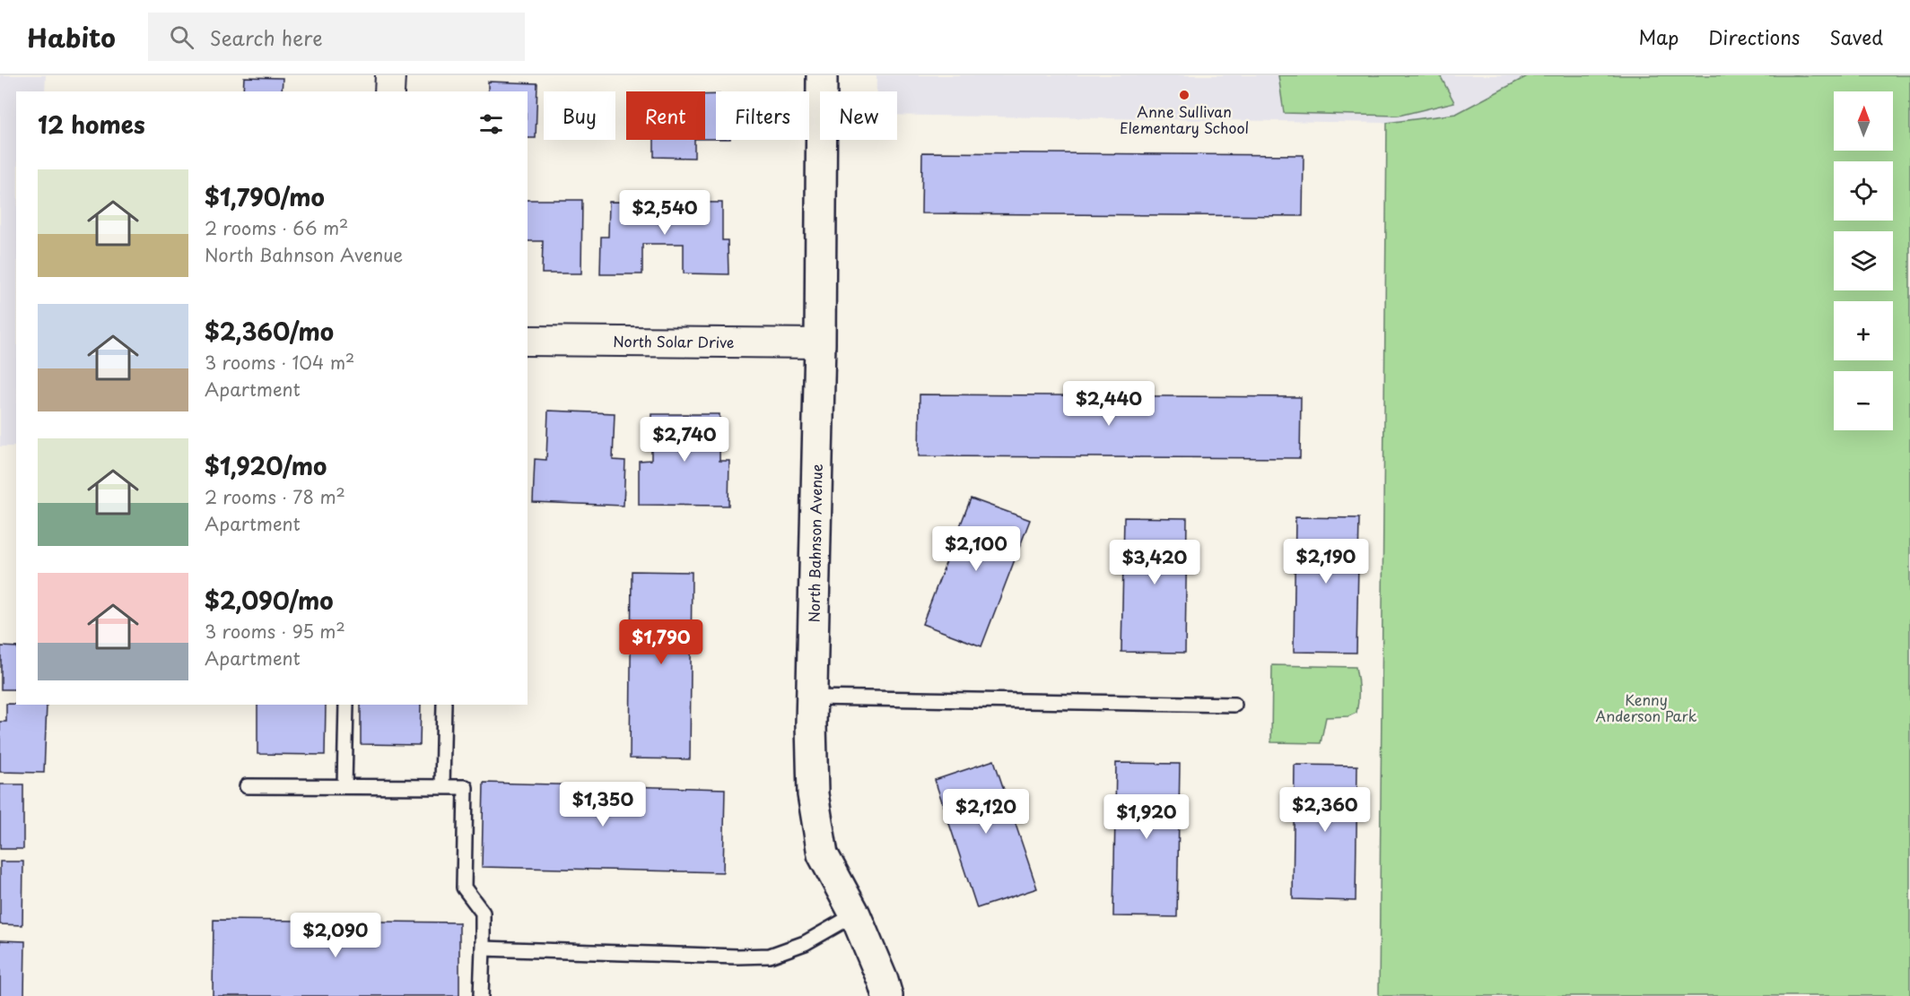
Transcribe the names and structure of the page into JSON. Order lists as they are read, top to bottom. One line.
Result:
{"streets":{"street":["North Solar Drive","North Bahnson Avenue"]},"crossings":[["North Solar Drive","North Bahnson Avenue"]],"parks":["Kenny Anderson Park"],"places":["Anne Sullivan Elementary School"],"north":"top","page":{"header":"Habito","search":"Search here","nav":["Map","Directions","Saved"],"map_buttons":["+","−"],"chip":["Buy","Rent","Filters","New"],"heading":"12 homes","list":[{"name":"$1,790/mo","note":"2 rooms · 66 m² · North Bahnson Avenue"},{"name":"$2,360/mo","note":"3 rooms · 104 m² · Apartment"},{"name":"$1,920/mo","note":"2 rooms · 78 m² · Apartment"},{"name":"$2,090/mo","note":"3 rooms · 95 m² · Apartment"}],"price":["$2,540","$2,440","$2,740","$2,100","$2,190","$3,420","$1,790","$1,350","$2,360","$2,120","$1,920","$2,090"]}}
